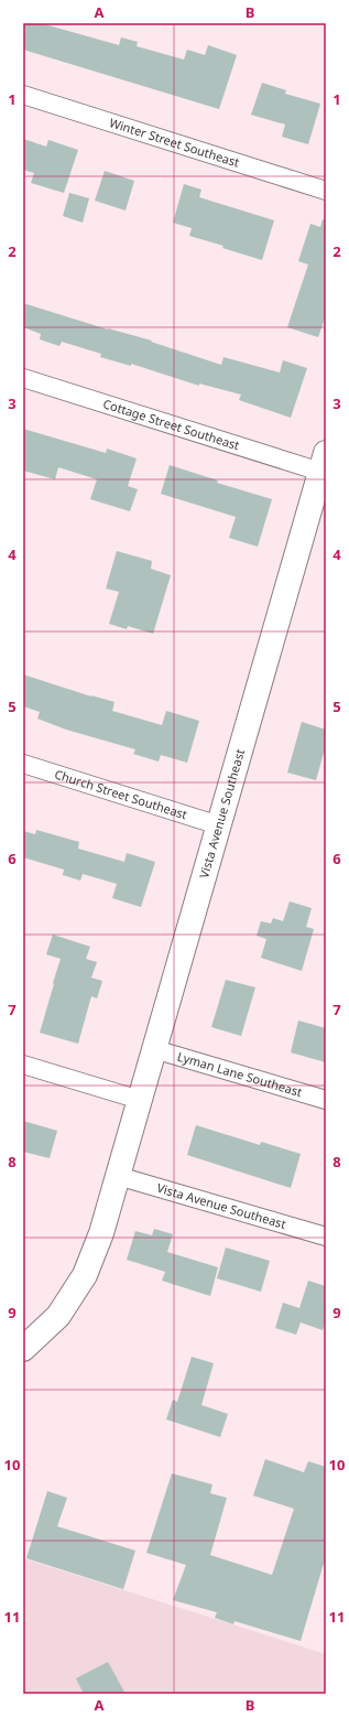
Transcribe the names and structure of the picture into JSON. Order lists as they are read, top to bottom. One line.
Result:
{"streets":{"main road":["Vista Avenue Southeast"],"street":["Winter Street Southeast","Cottage Street Southeast","Church Street Southeast","Lyman Lane Southeast"]},"crossings":[["Cottage Street Southeast","Vista Avenue Southeast"],["Church Street Southeast","Vista Avenue Southeast"],["Vista Avenue Southeast","Lyman Lane Southeast"]],"grid":{"columns":["A","B"],"rows":["1","2","3","4","5","6","7","8","9","10","11"]}}
